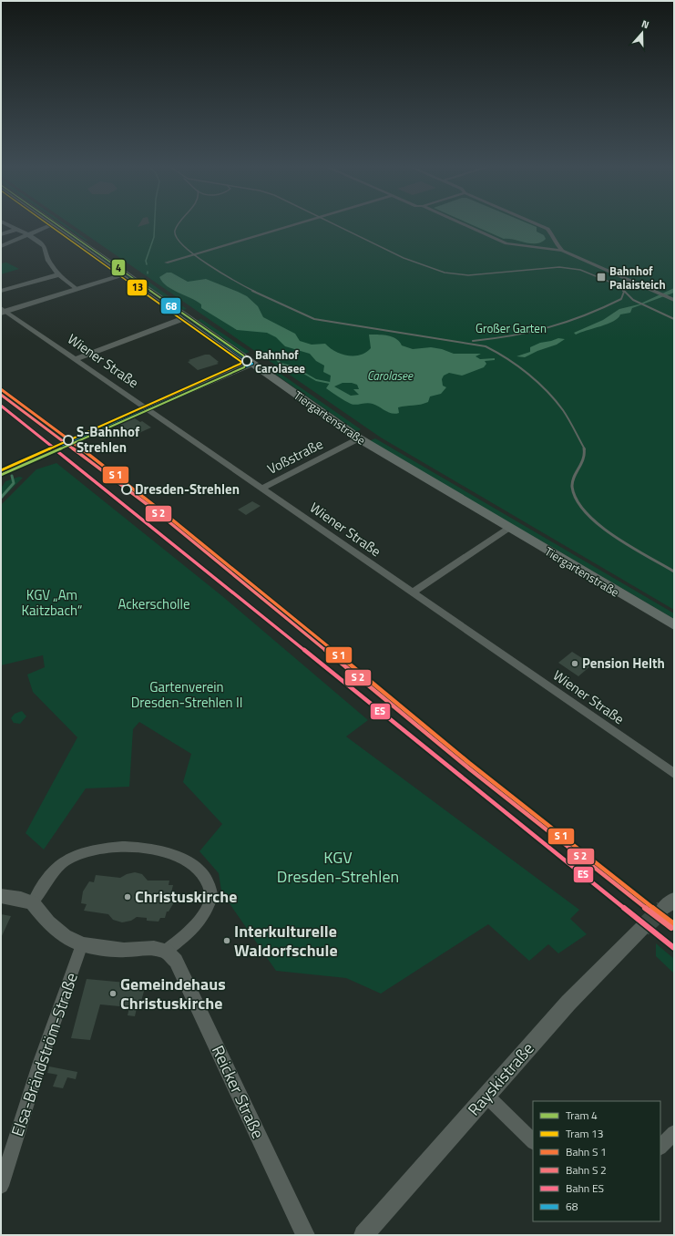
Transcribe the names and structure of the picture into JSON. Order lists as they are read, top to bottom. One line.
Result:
{"streets":{"main road":["Tiergartenstraße"],"street":["Wiener Straße","Voßstraße","Elsa-Brändström-Straße","Rayskistraße","Reicker Straße"]},"crossings":[["Wiener Straße","Voßstraße"],["Tiergartenstraße","Voßstraße"]],"water":["Carolasee"],"parks":["Großer Garten","KGV „Am Kaitzbach“","Ackerscholle","Gartenverein Dresden-Strehlen II","KGV Dresden-Strehlen"],"places":{"transit":["Bahnhof Palaisteich"],"other":["Bahnhof Carolasee","S-Bahnhof Strehlen","Dresden-Strehlen","Pension Helth","Christuskirche","Interkulturelle Waldorfschule","Gemeindehaus Christuskirche"]},"lines":["tram line 4","tram line 13","transit line 68","rail line ES"],"legend":["Tram 4","Tram 13","Bahn S 1","Bahn S 2","Bahn ES","68"],"north":"top"}
